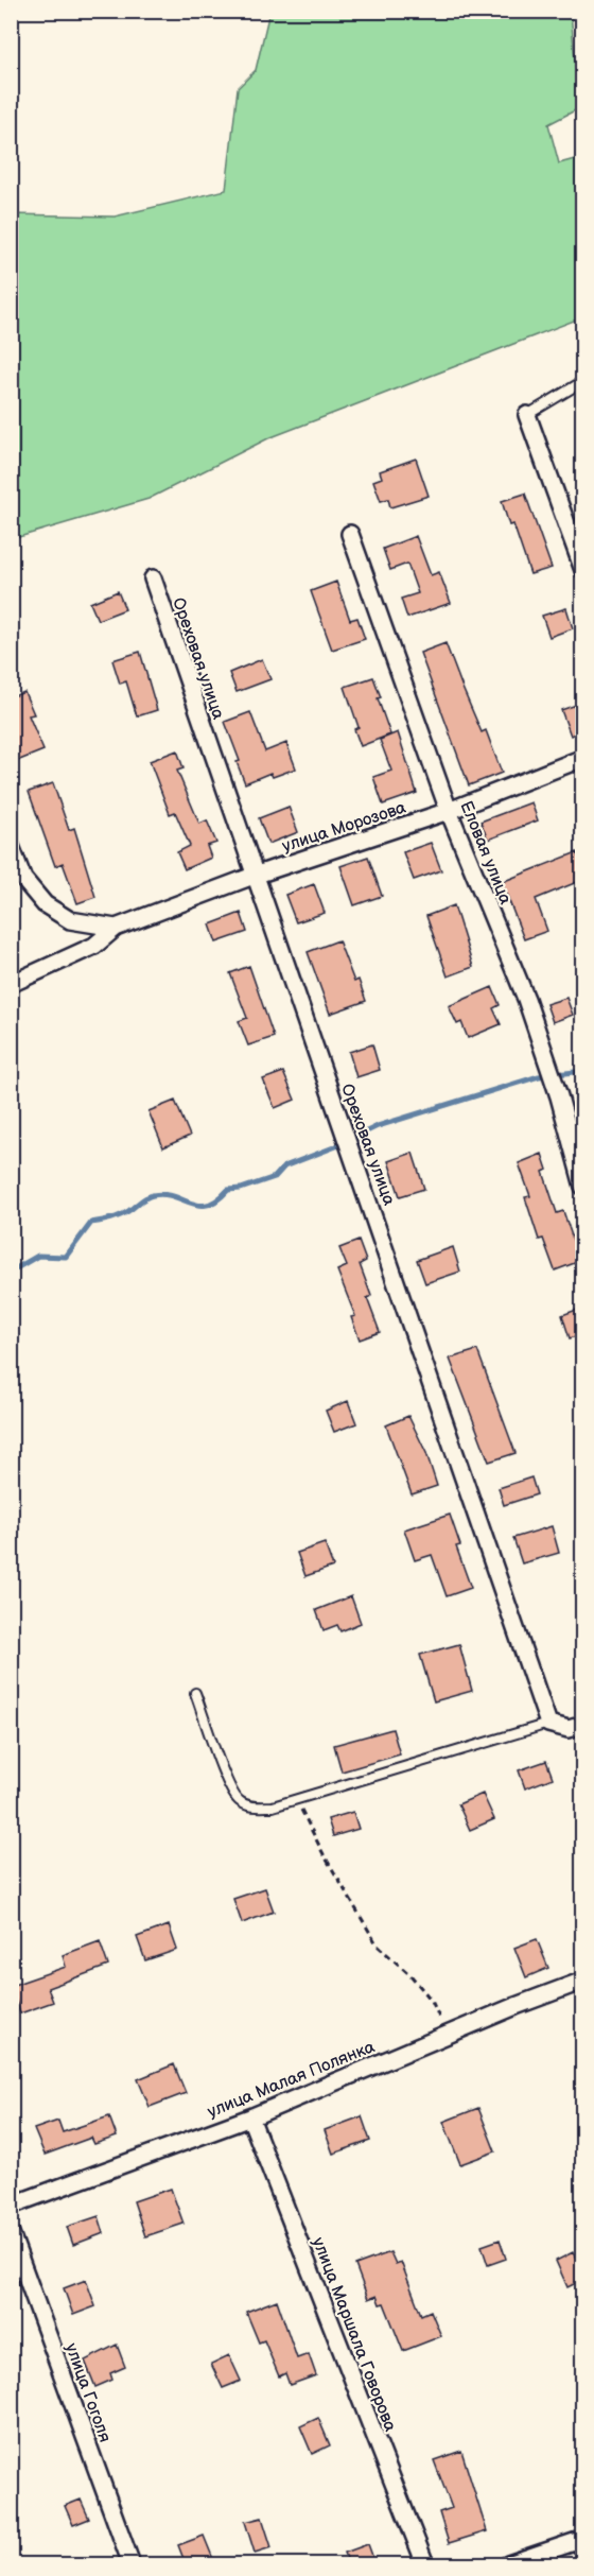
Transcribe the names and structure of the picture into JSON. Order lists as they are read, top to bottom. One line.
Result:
{"streets":{"street":["Ореховая улица","улица Морозова","Еловая улица","улица Малая Полянка","улица Маршала Говорова","улица Гоголя"]},"crossings":[["Ореховая улица","улица Морозова"],["улица Морозова","Еловая улица"],["улица Малая Полянка","улица Маршала Говорова"]]}
